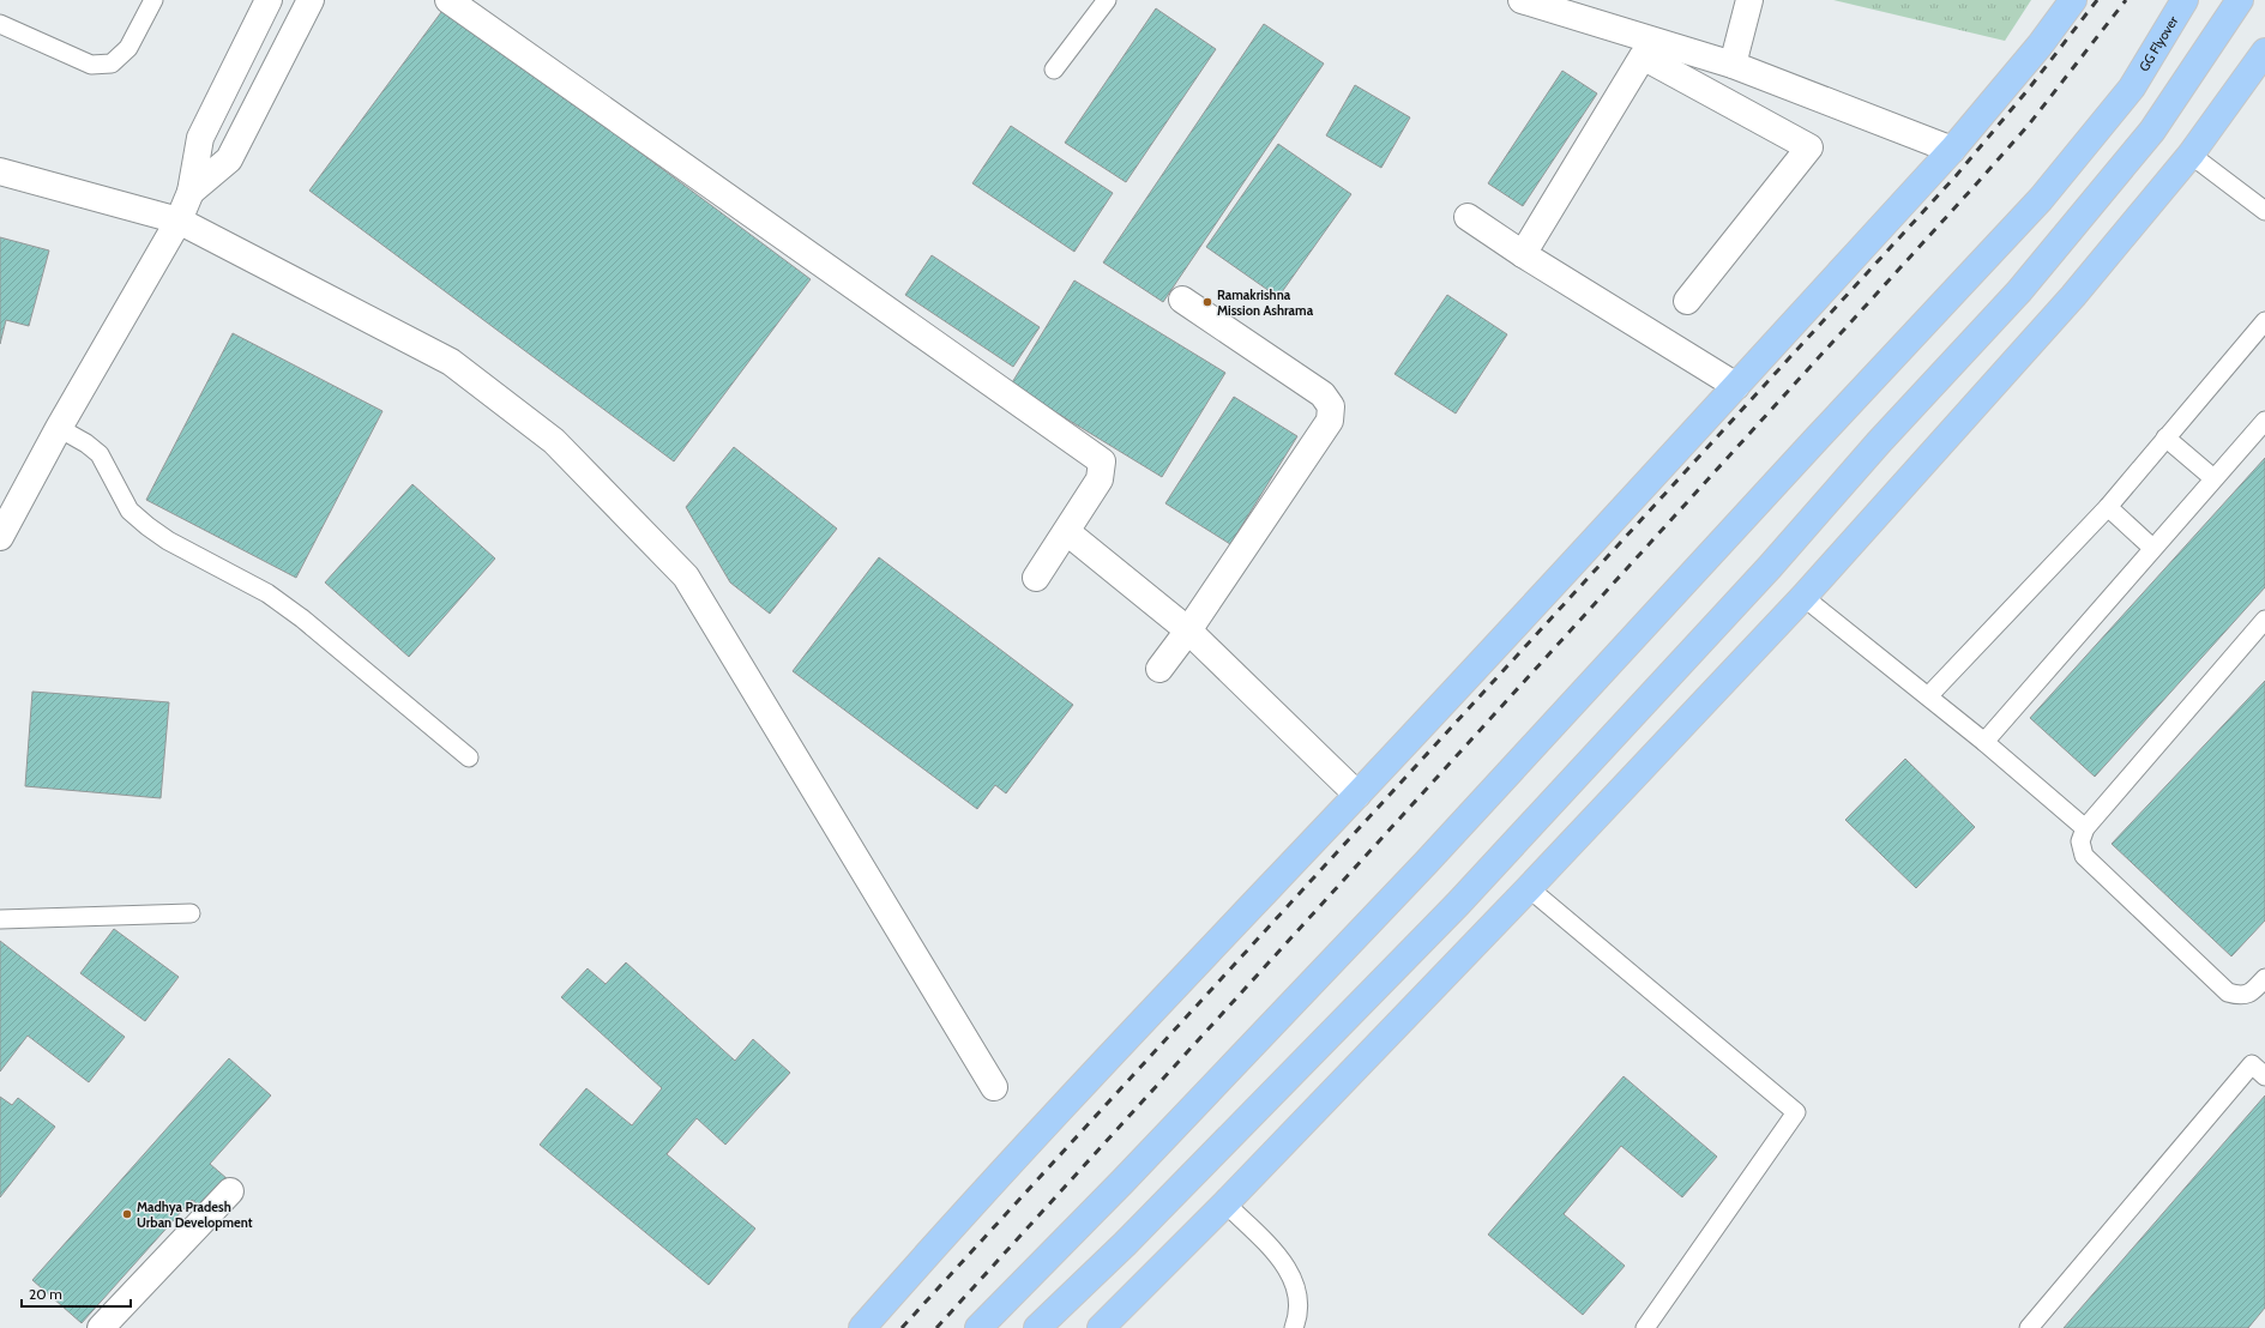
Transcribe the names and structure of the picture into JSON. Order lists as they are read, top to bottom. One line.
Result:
{"streets":{"main road":["GG Flyover"]},"places":["Ramakrishna Mission Ashrama","Madhya Pradesh Urban Development"],"scale_bar":"20 m"}
